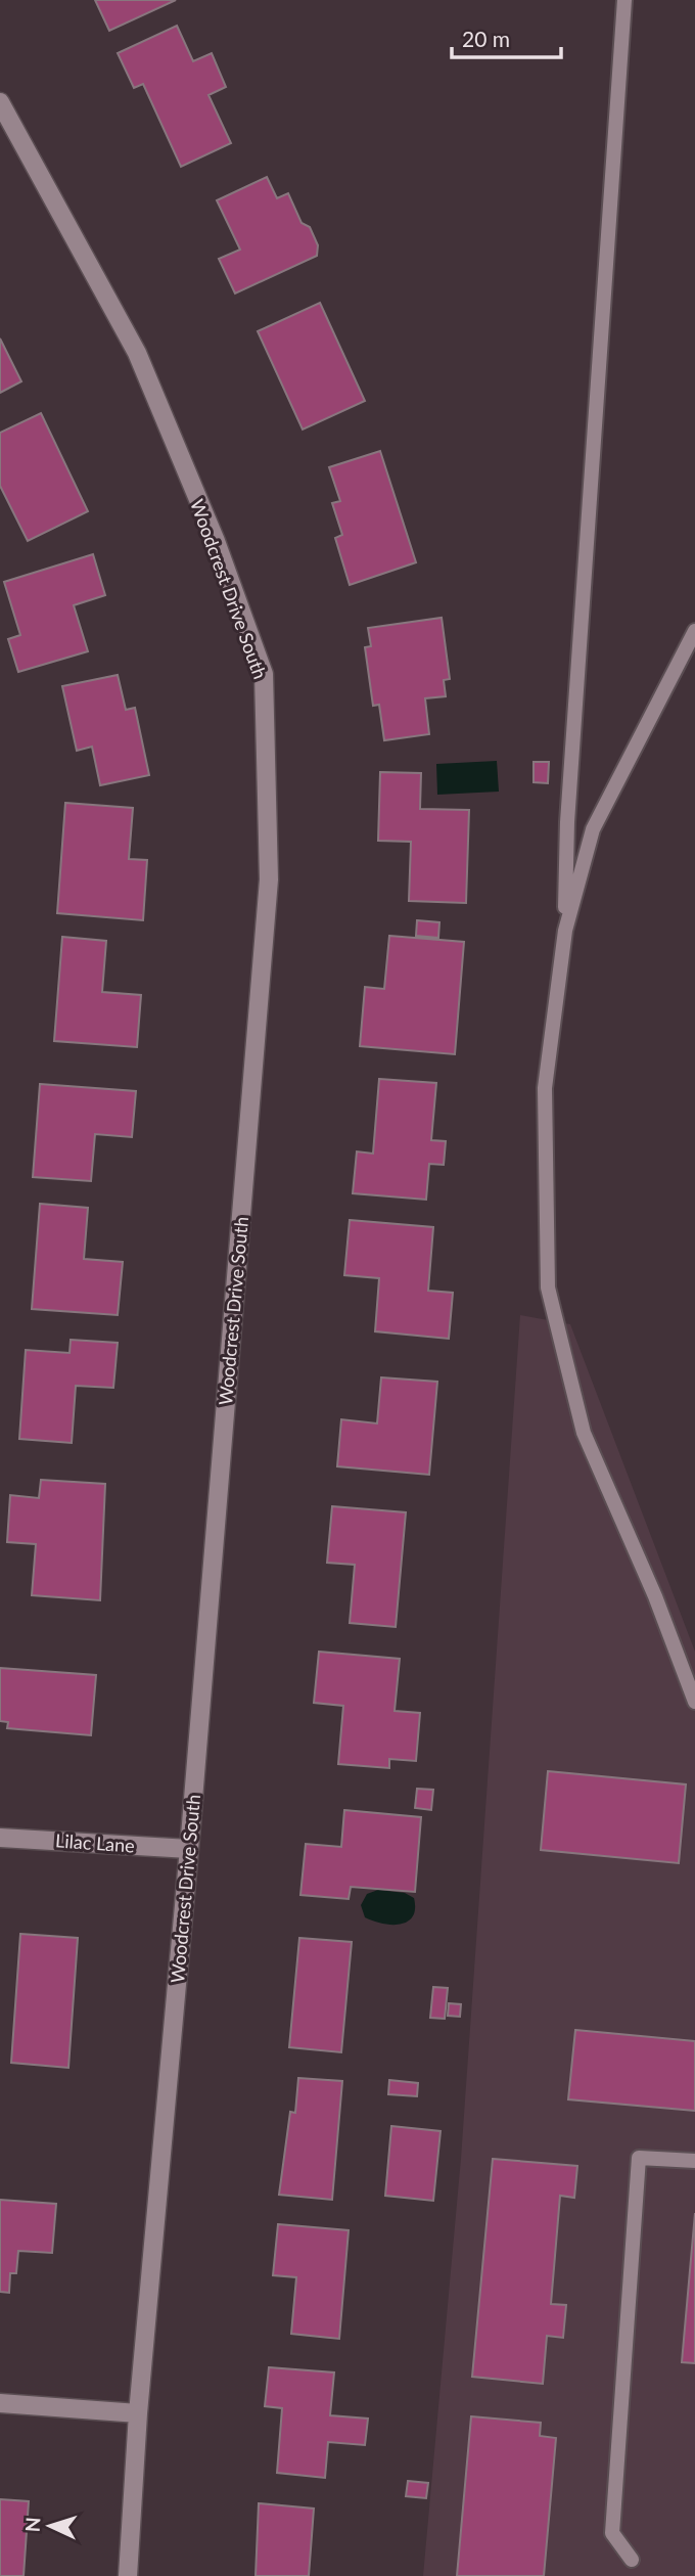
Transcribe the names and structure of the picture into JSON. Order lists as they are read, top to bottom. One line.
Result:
{"streets":{"street":["Woodcrest Drive South","Lilac Lane"]},"crossings":[["Woodcrest Drive South","Lilac Lane"]],"scale_bar":"20 m","north":"left"}
